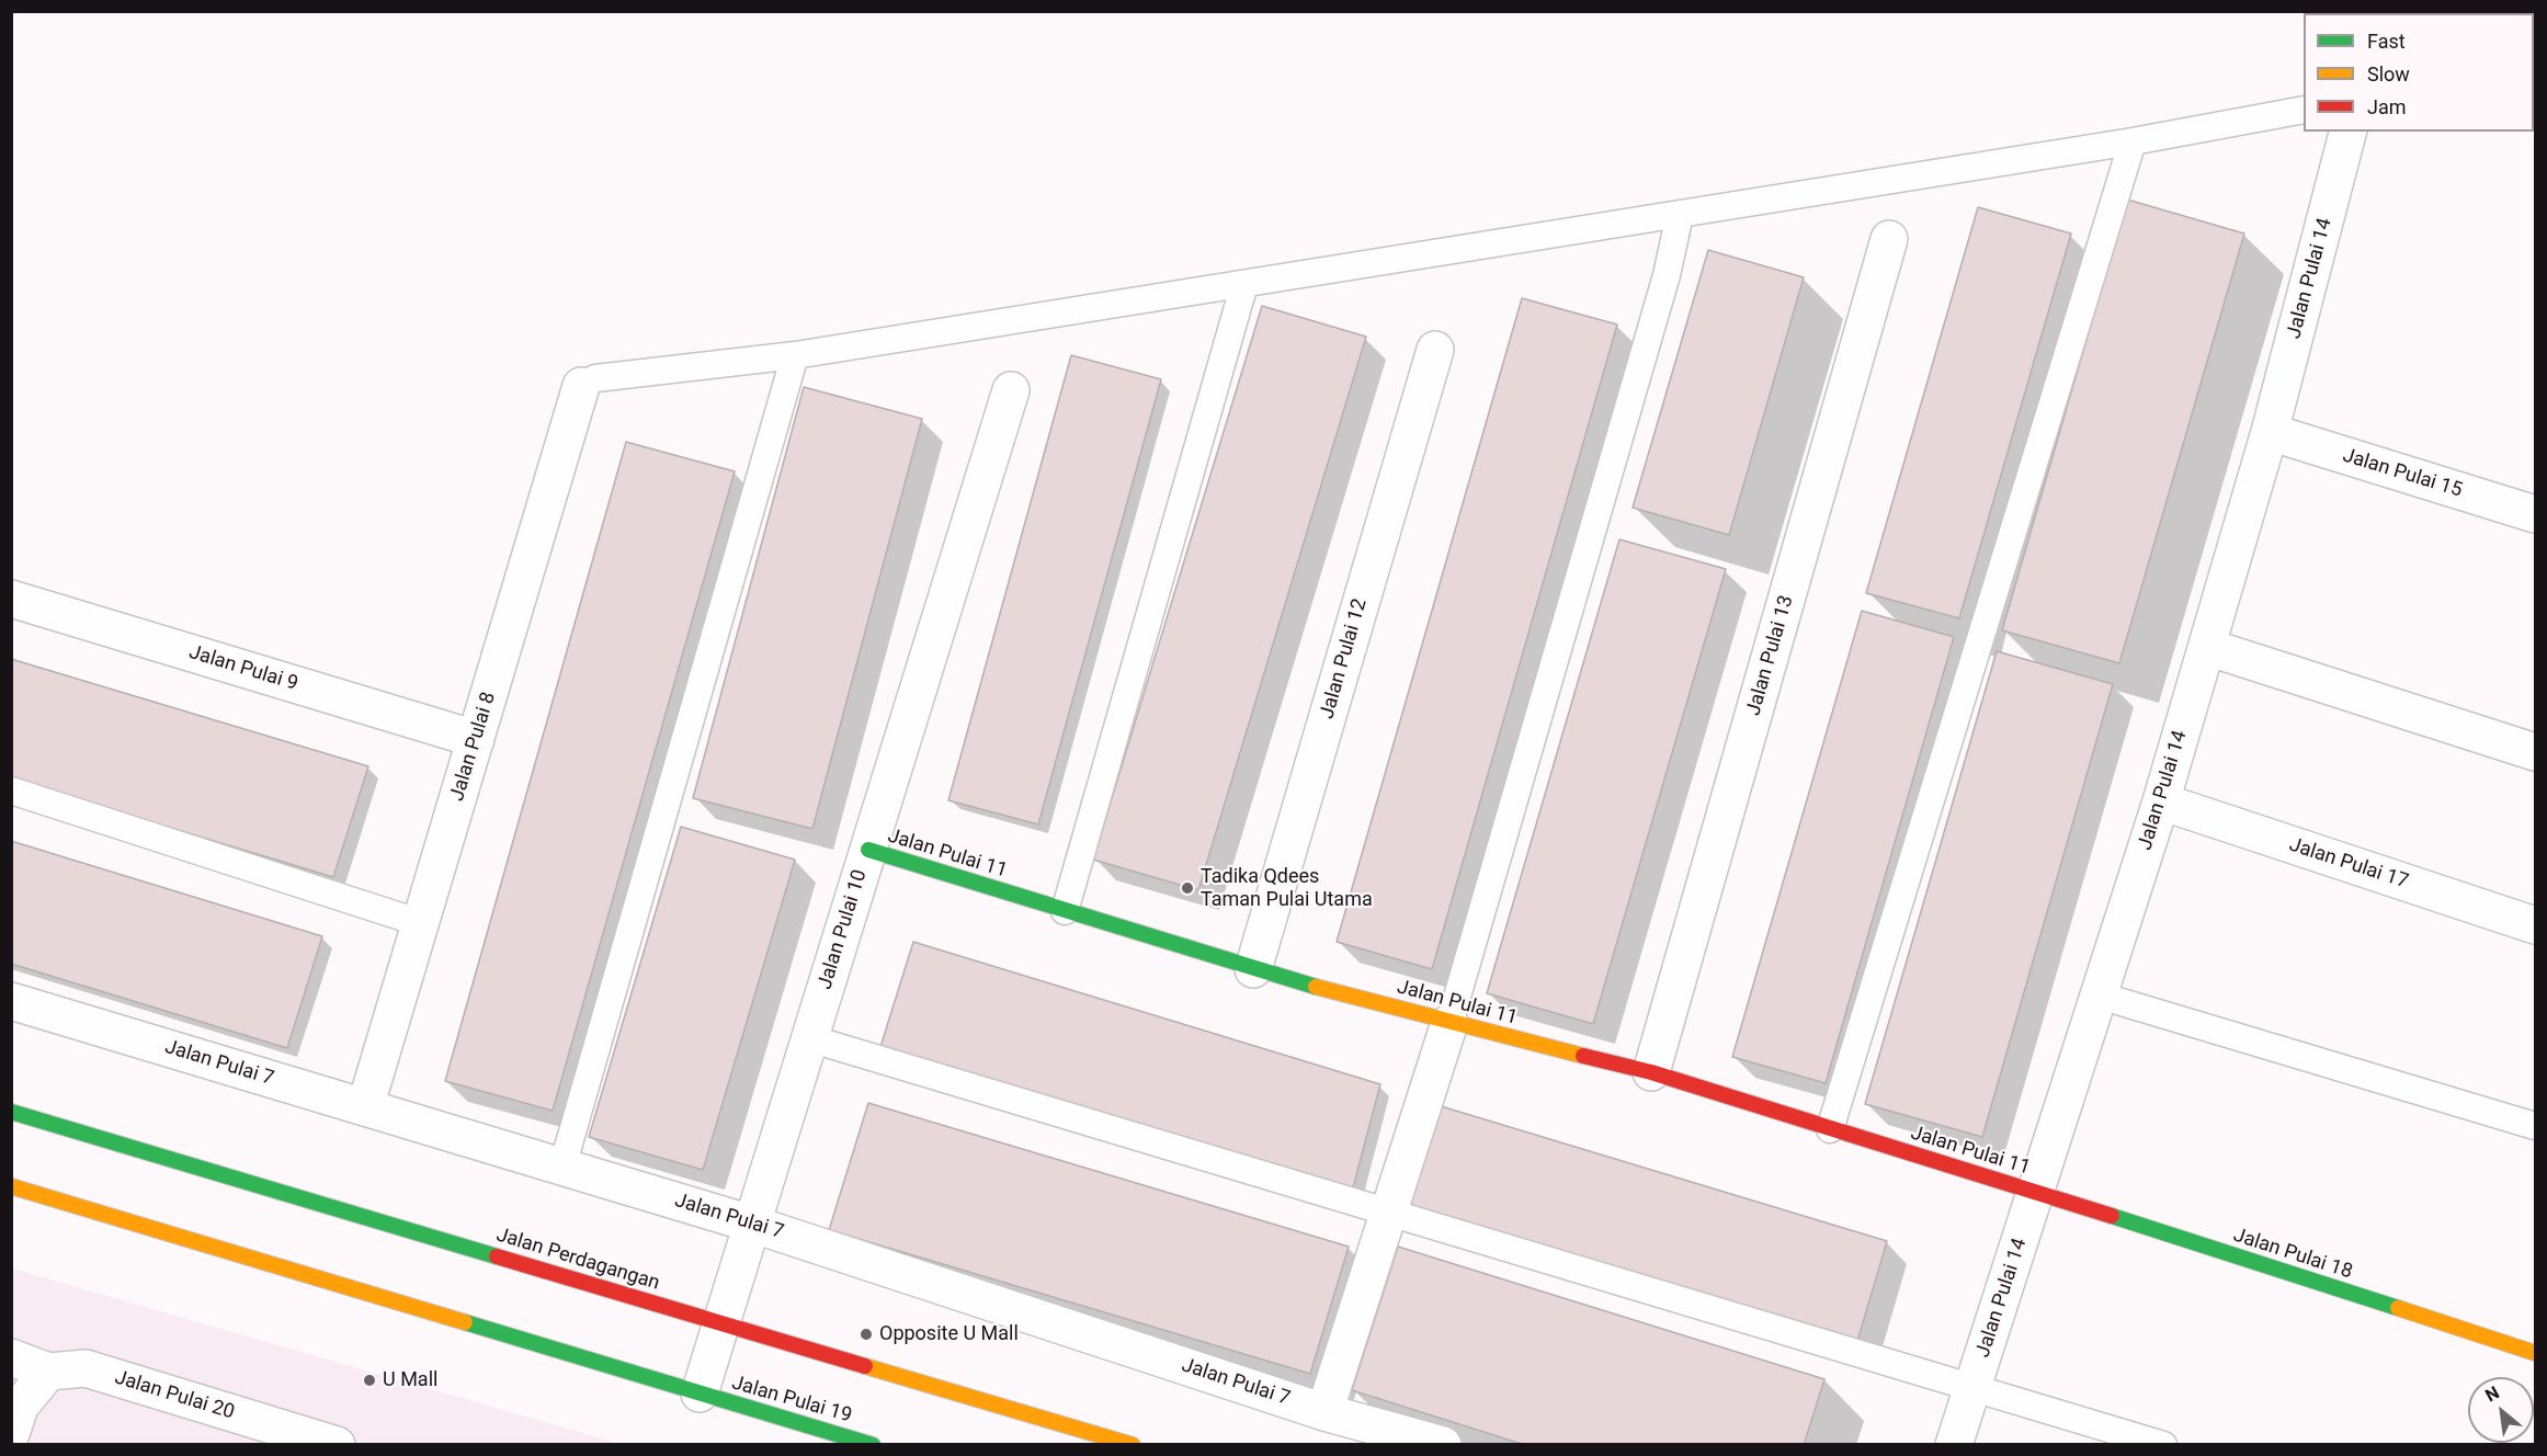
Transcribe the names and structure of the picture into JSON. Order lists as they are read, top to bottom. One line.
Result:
{"streets":{"main road":["Jalan Pulai 11","Jalan Pulai 18","Jalan Perdagangan","Jalan Pulai 19"],"street":["Jalan Pulai 14","Jalan Pulai 15","Jalan Pulai 13","Jalan Pulai 12","Jalan Pulai 9","Jalan Pulai 8","Jalan Pulai 17","Jalan Pulai 10","Jalan Pulai 7","Jalan Pulai 20"]},"crossings":[["Jalan Pulai 14","Jalan Pulai 15"],["Jalan Pulai 14","Jalan Pulai 11"],["Jalan Pulai 14","Jalan Pulai 17"],["Jalan Pulai 14","Jalan Pulai 18"],["Jalan Pulai 13","Jalan Pulai 11"],["Jalan Pulai 12","Jalan Pulai 11"],["Jalan Pulai 9","Jalan Pulai 8"],["Jalan Pulai 8","Jalan Pulai 7"],["Jalan Pulai 11","Jalan Pulai 10"],["Jalan Pulai 11","Jalan Pulai 18"],["Jalan Pulai 10","Jalan Pulai 7"],["Jalan Pulai 10","Jalan Perdagangan"],["Jalan Pulai 10","Jalan Pulai 19"]],"places":["Tadika Qdees Taman Pulai Utama","Opposite U Mall","U Mall"],"legend":["Fast","Slow","Jam"],"north":"top left"}
